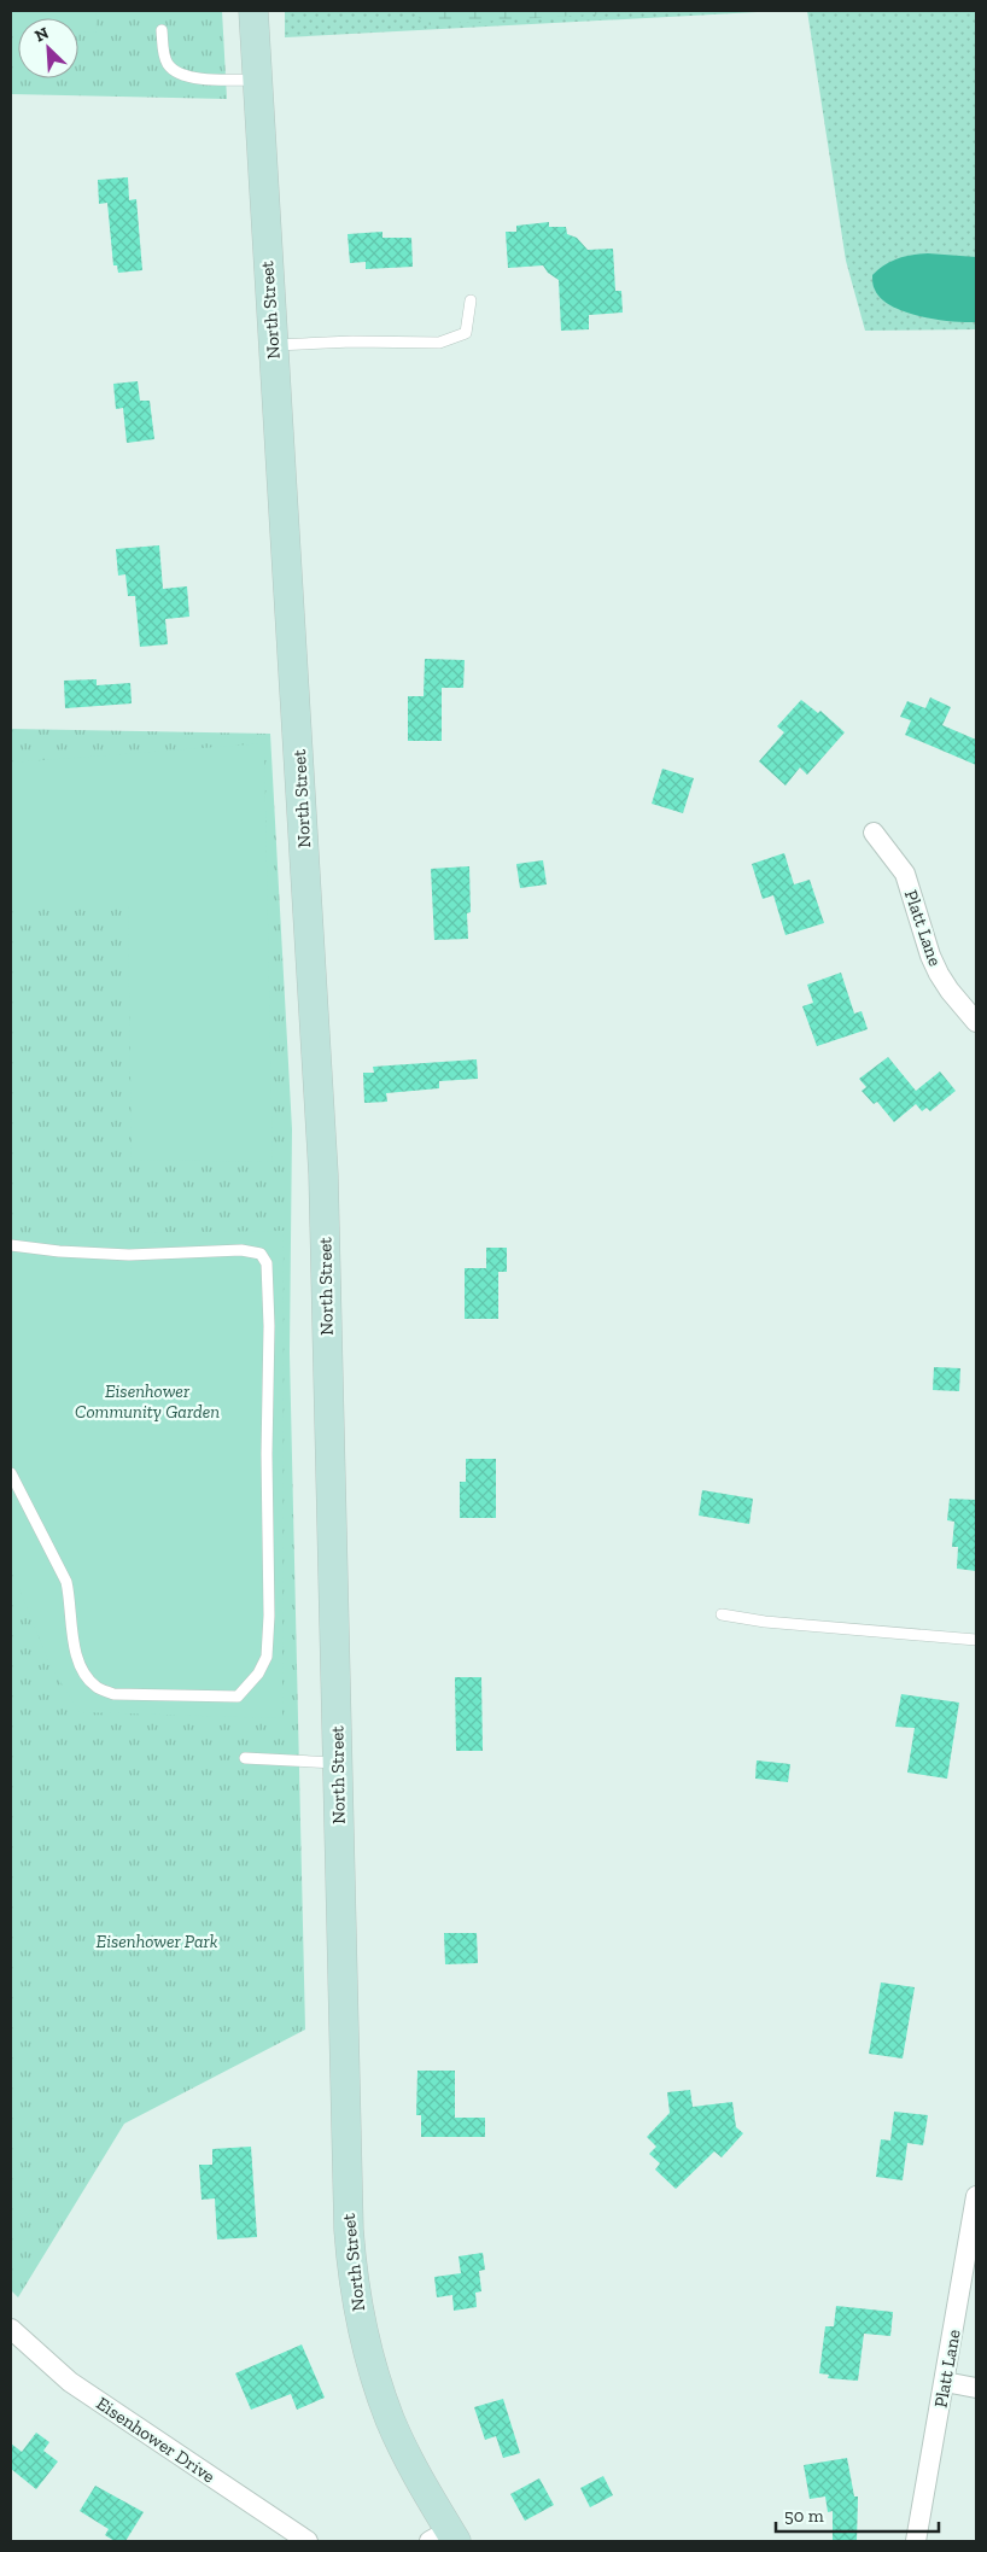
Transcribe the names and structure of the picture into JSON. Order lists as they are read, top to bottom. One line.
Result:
{"streets":{"main road":["North Street"],"street":["Platt Lane","Eisenhower Drive"]},"parks":["Eisenhower Community Garden","Eisenhower Park"],"scale_bar":"50 m","north":"top left"}
